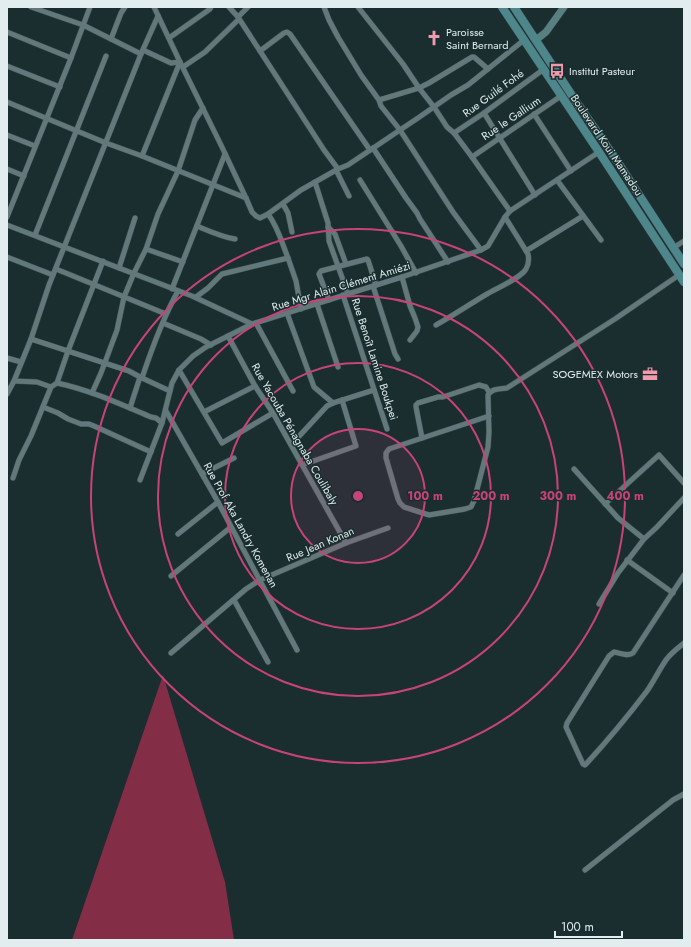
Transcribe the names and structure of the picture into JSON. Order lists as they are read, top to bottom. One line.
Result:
{"streets":{"main road":["Boulevard Koui Mamadou"],"street":["Rue Guilé Fohé","Rue le Gallium","Rue Mgr Alain Clément Amiézi","Rue Benoît Lamine Boukpei","Rue Yacouba Pénagnaba Coulibaly","Rue Prof Aka Landry Komenan","Rue Jean Konan"]},"crossings":[["Rue Guilé Fohé","Boulevard Koui Mamadou"],["Rue le Gallium","Boulevard Koui Mamadou"],["Boulevard Koui Mamadou","Rue Mgr Alain Clément Amiézi"],["Rue Mgr Alain Clément Amiézi","Rue Benoît Lamine Boukpei"],["Rue Mgr Alain Clément Amiézi","Rue Yacouba Pénagnaba Coulibaly"],["Rue Mgr Alain Clément Amiézi","Rue Prof Aka Landry Komenan"],["Rue Yacouba Pénagnaba Coulibaly","Rue Jean Konan"],["Rue Prof Aka Landry Komenan","Rue Jean Konan"]],"places":{"church":["Paroisse Saint Bernard"],"bus stop":["Institut Pasteur"],"office":["SOGEMEX Motors"]},"scale_bar":"100 m","rings":["100 m","200 m","300 m","400 m"]}
